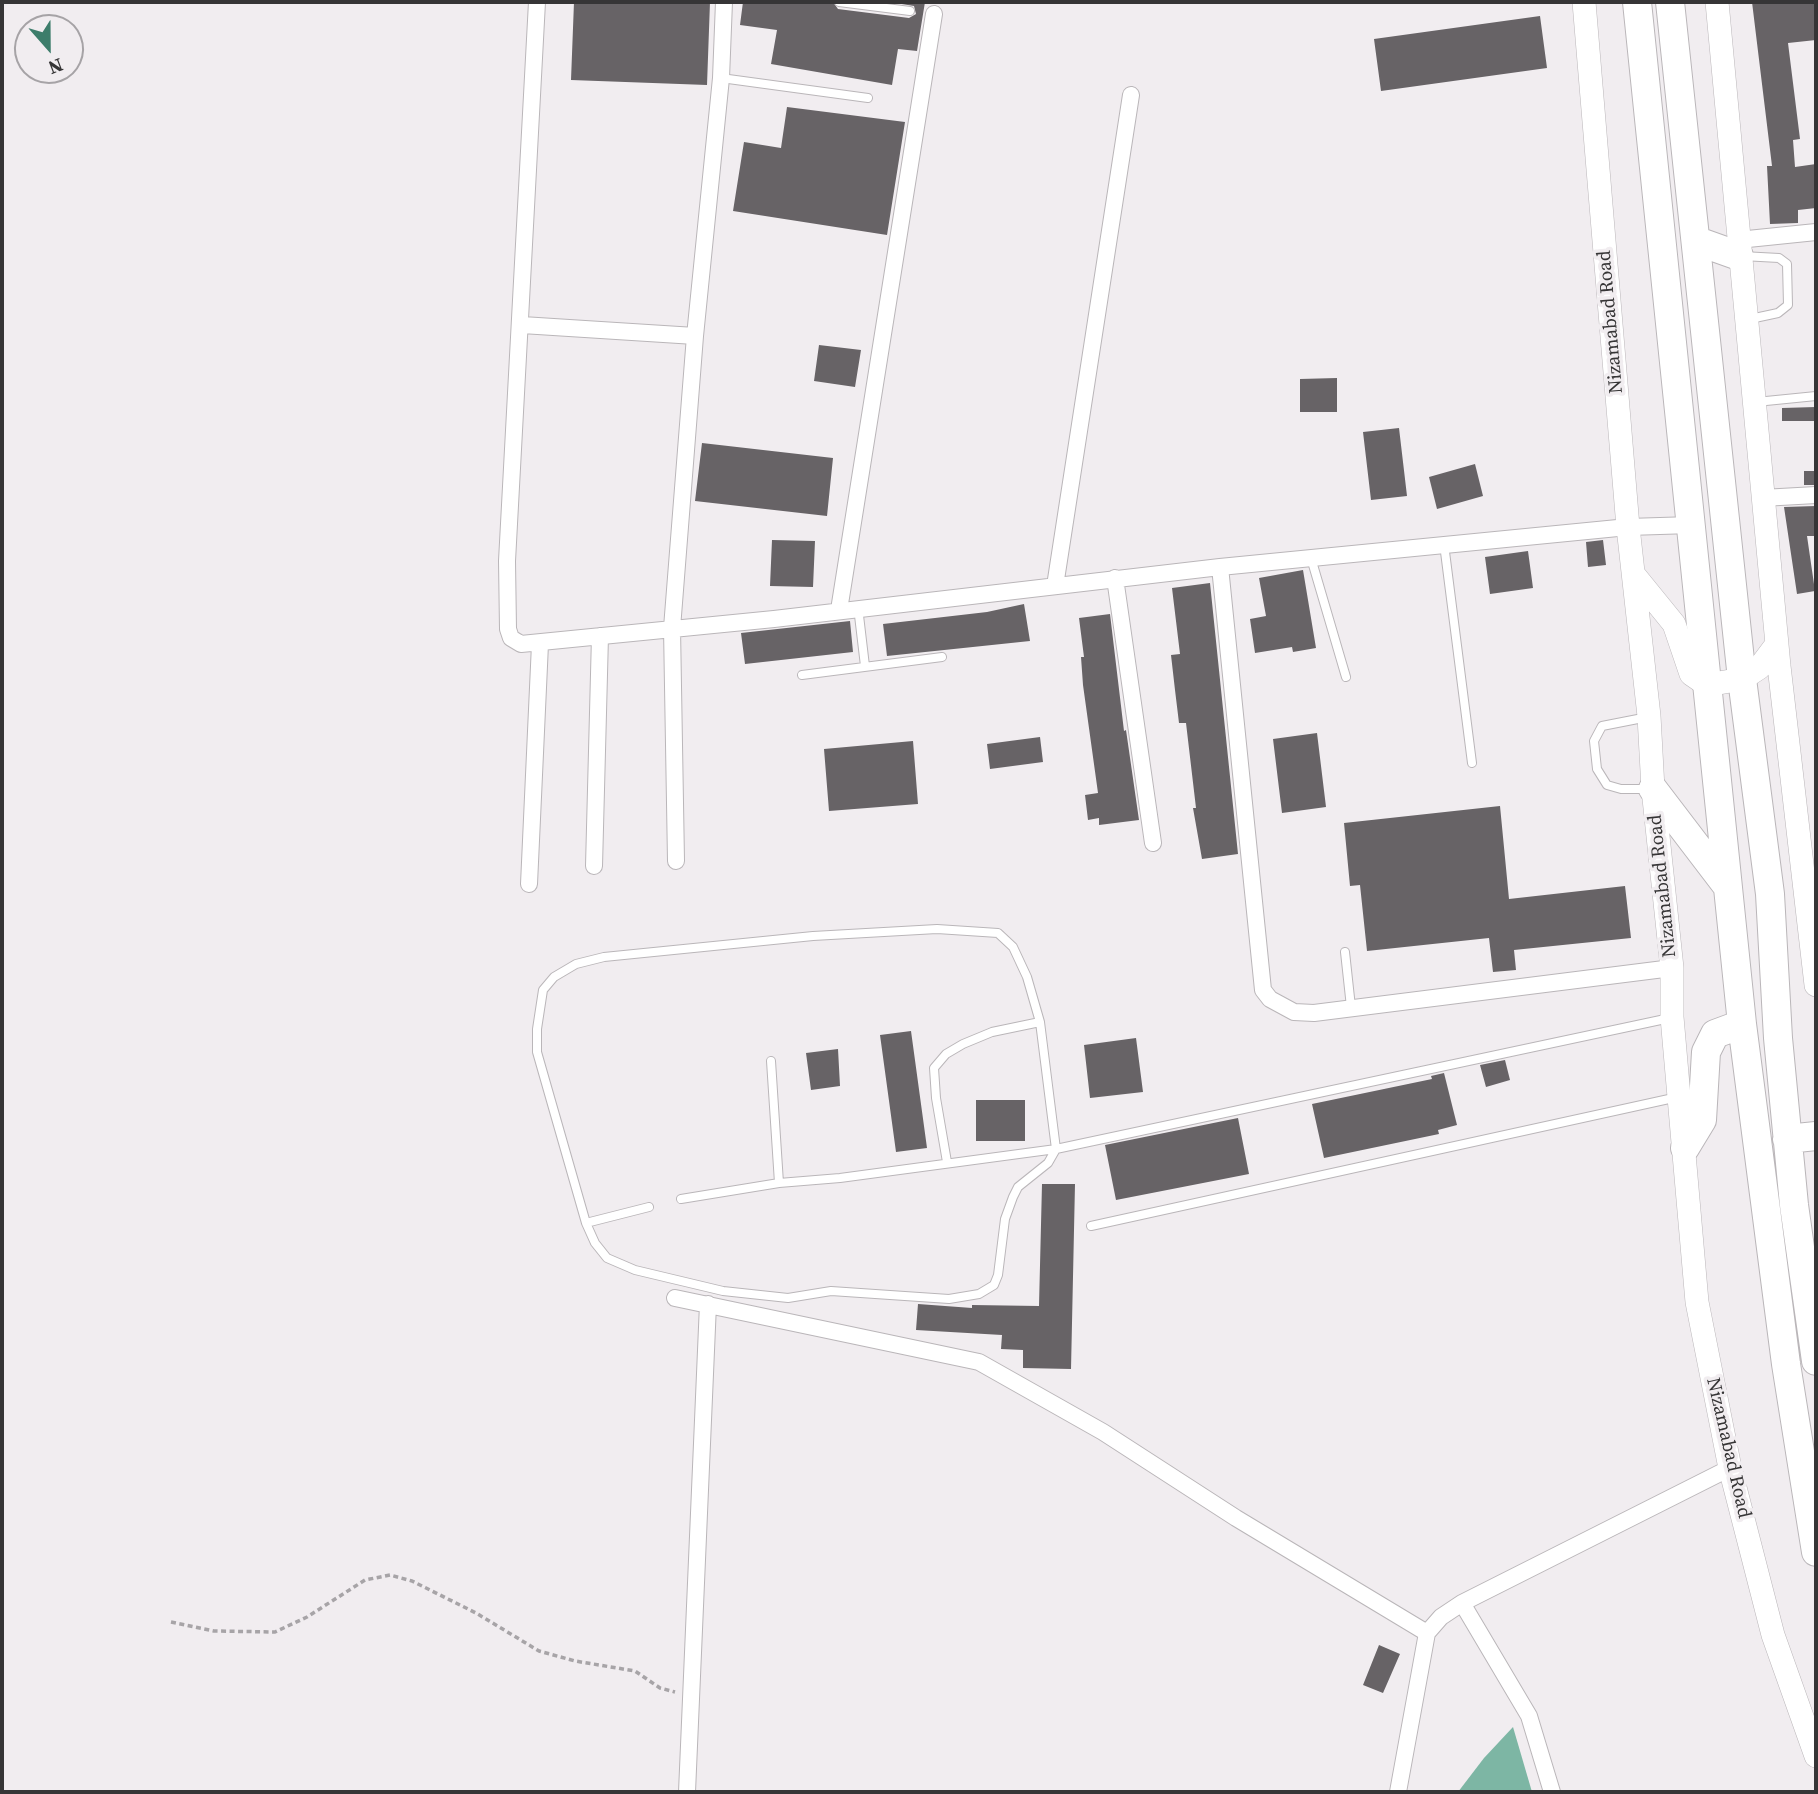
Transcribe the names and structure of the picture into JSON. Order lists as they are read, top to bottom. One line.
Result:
{"streets":{"main road":["Nizamabad Road"]},"north":"bottom"}
